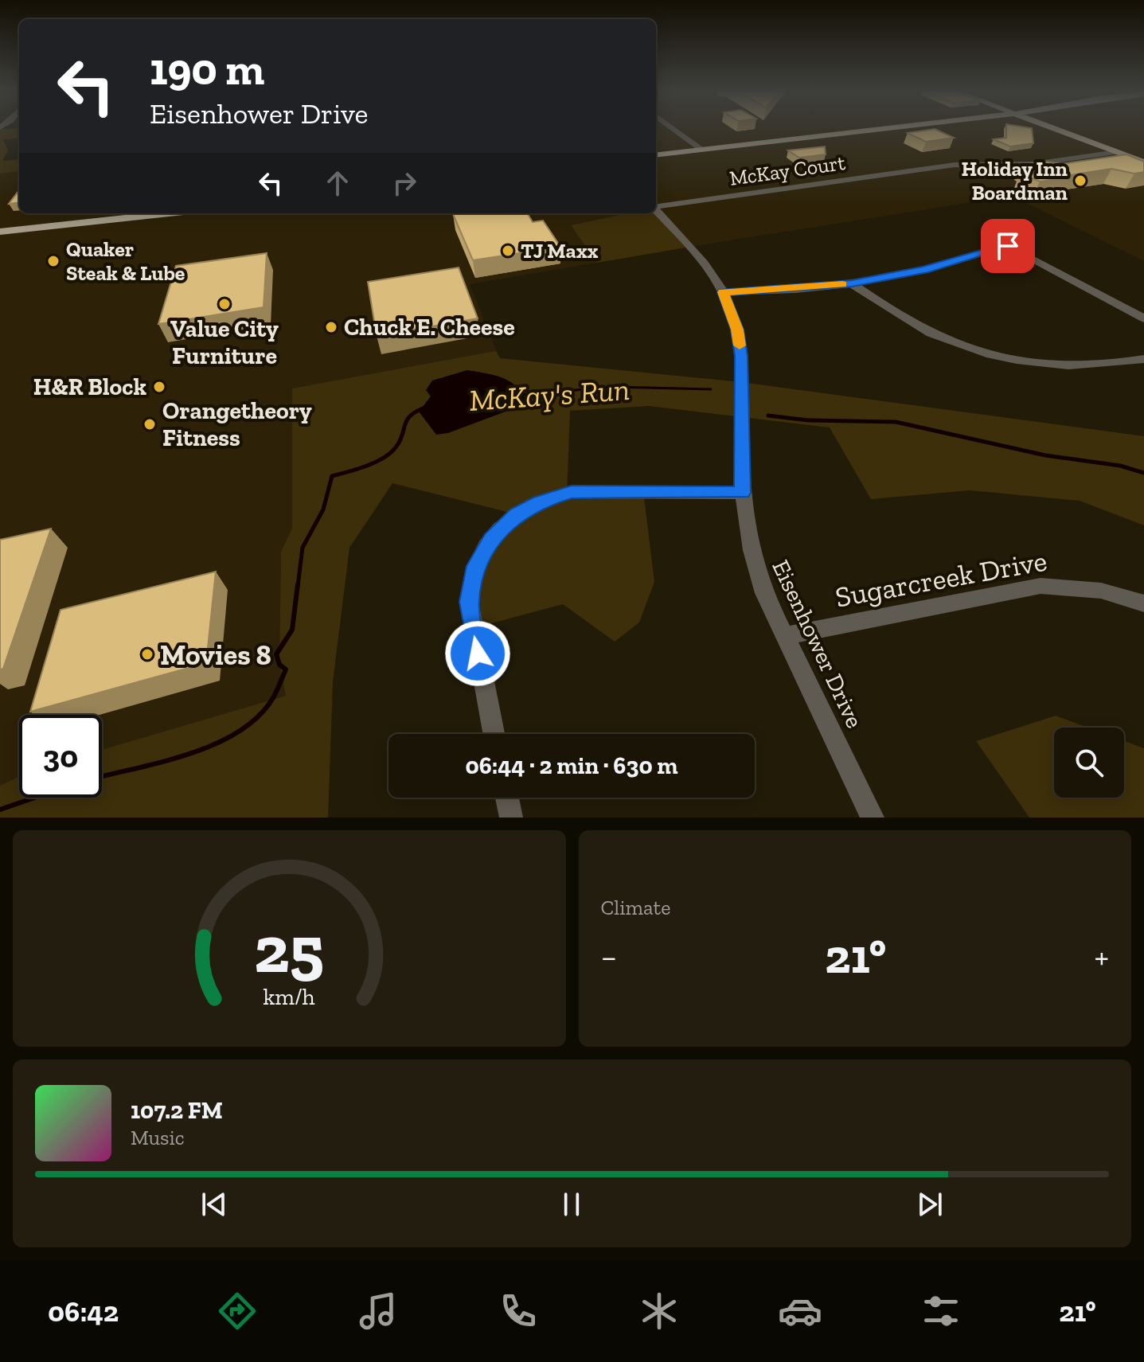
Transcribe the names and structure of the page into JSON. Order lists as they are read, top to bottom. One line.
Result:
{"streets":{"street":["McKay Court","Sugarcreek Drive","Eisenhower Drive"]},"crossings":[["Sugarcreek Drive","Eisenhower Drive"]],"water":["McKay's Run"],"places":["Holiday Inn Boardman","TJ Maxx","Quaker Steak & Lube","Value City Furniture","Chuck E. Cheese","H&R Block","Orangetheory Fitness","Movies 8"],"page":{"turn":["190 m","Eisenhower Drive"],"limit":"30","trip":"06:44 · 2 min · 630 m","tile":"Climate","heat":["−","21°","+"],"song":["107.2 FM","Music"],"tabs":["06:42","21°"],"gauge":["25","km/h"]}}
